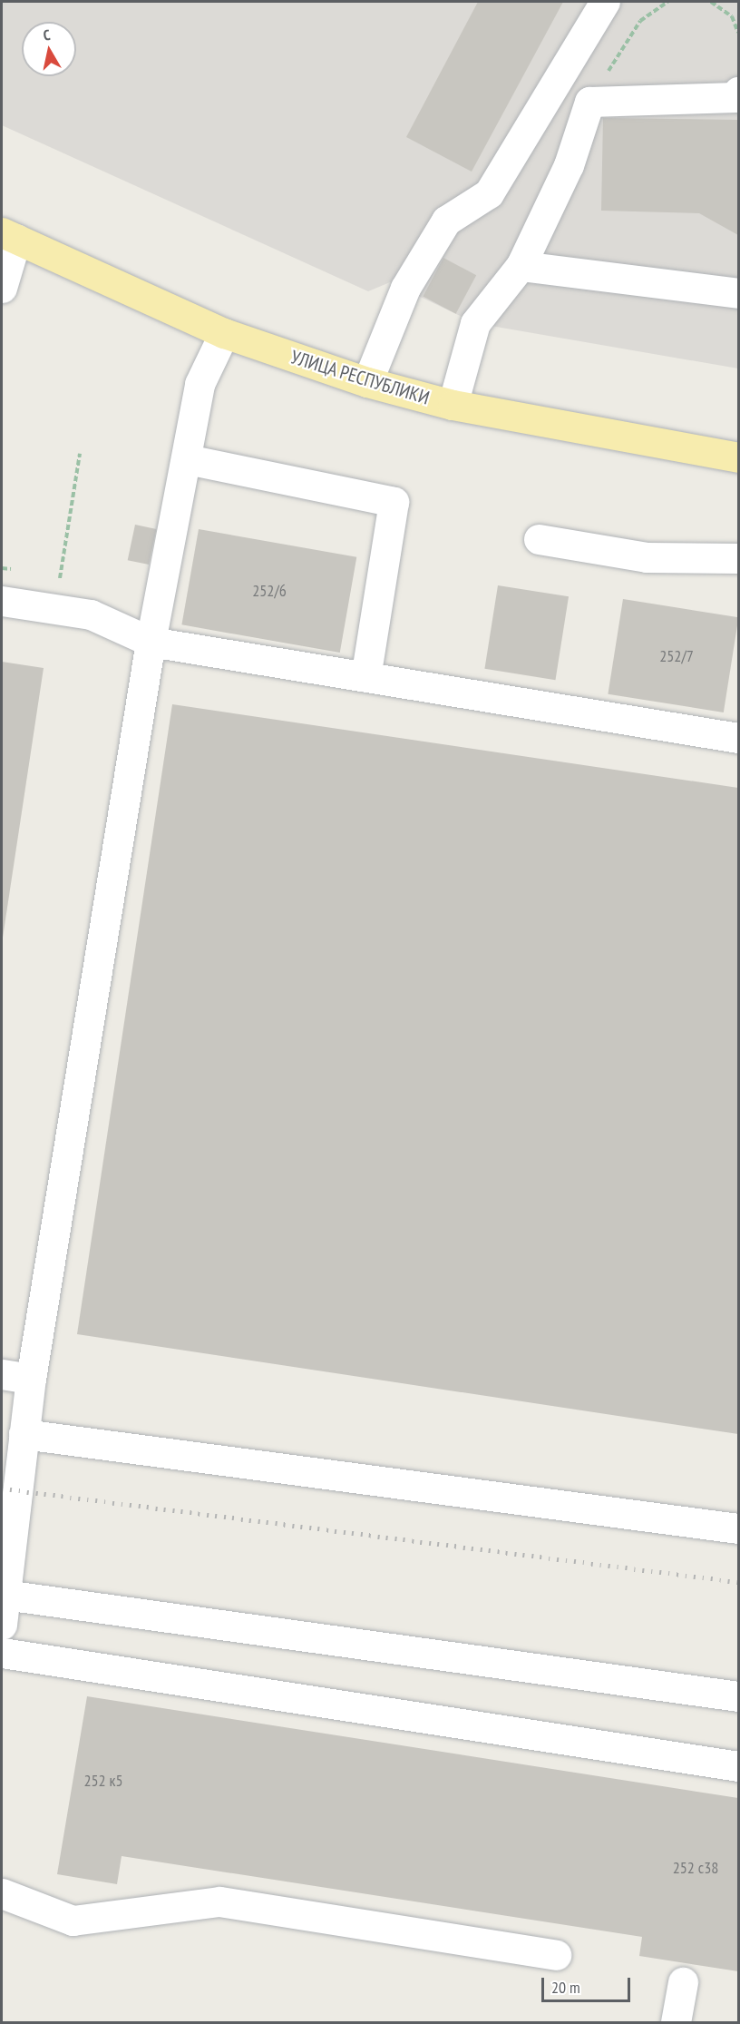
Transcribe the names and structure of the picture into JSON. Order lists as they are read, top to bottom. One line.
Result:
{"streets":{"main road":["УЛИЦА РЕСПУБЛИКИ"]},"house_numbers":["252/6","252/7","252 к5","252 с38"],"scale_bar":"20 m","north":"top"}
